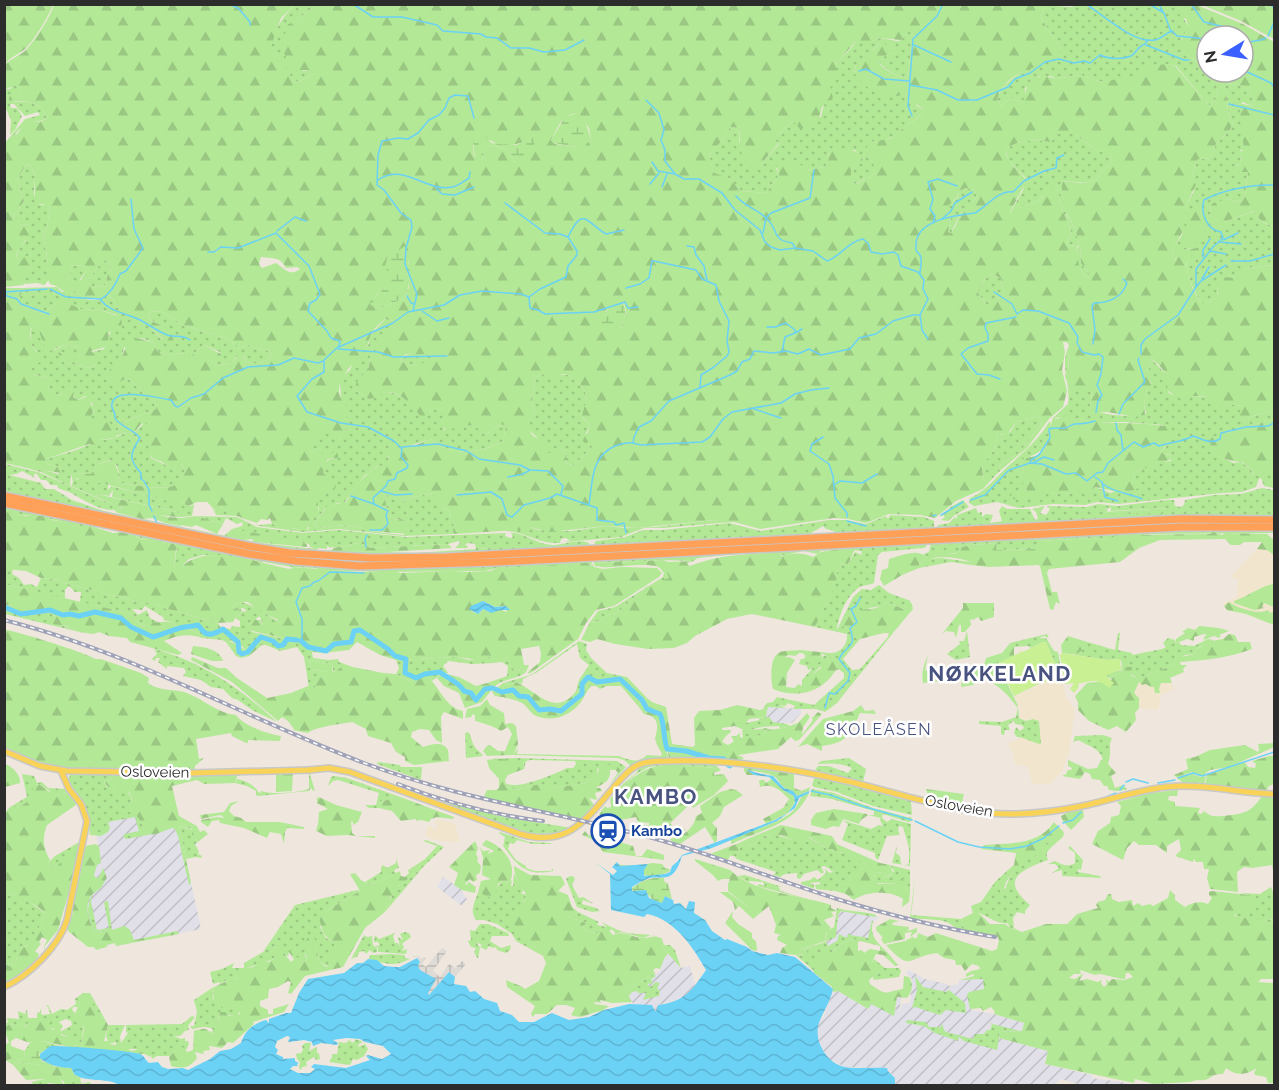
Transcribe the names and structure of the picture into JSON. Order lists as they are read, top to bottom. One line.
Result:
{"streets":{"main road":["Osloveien"]},"districts":["NØKKELAND","SKOLEÅSEN","KAMBO"],"places":{"station":["Kambo"]},"north":"left"}
